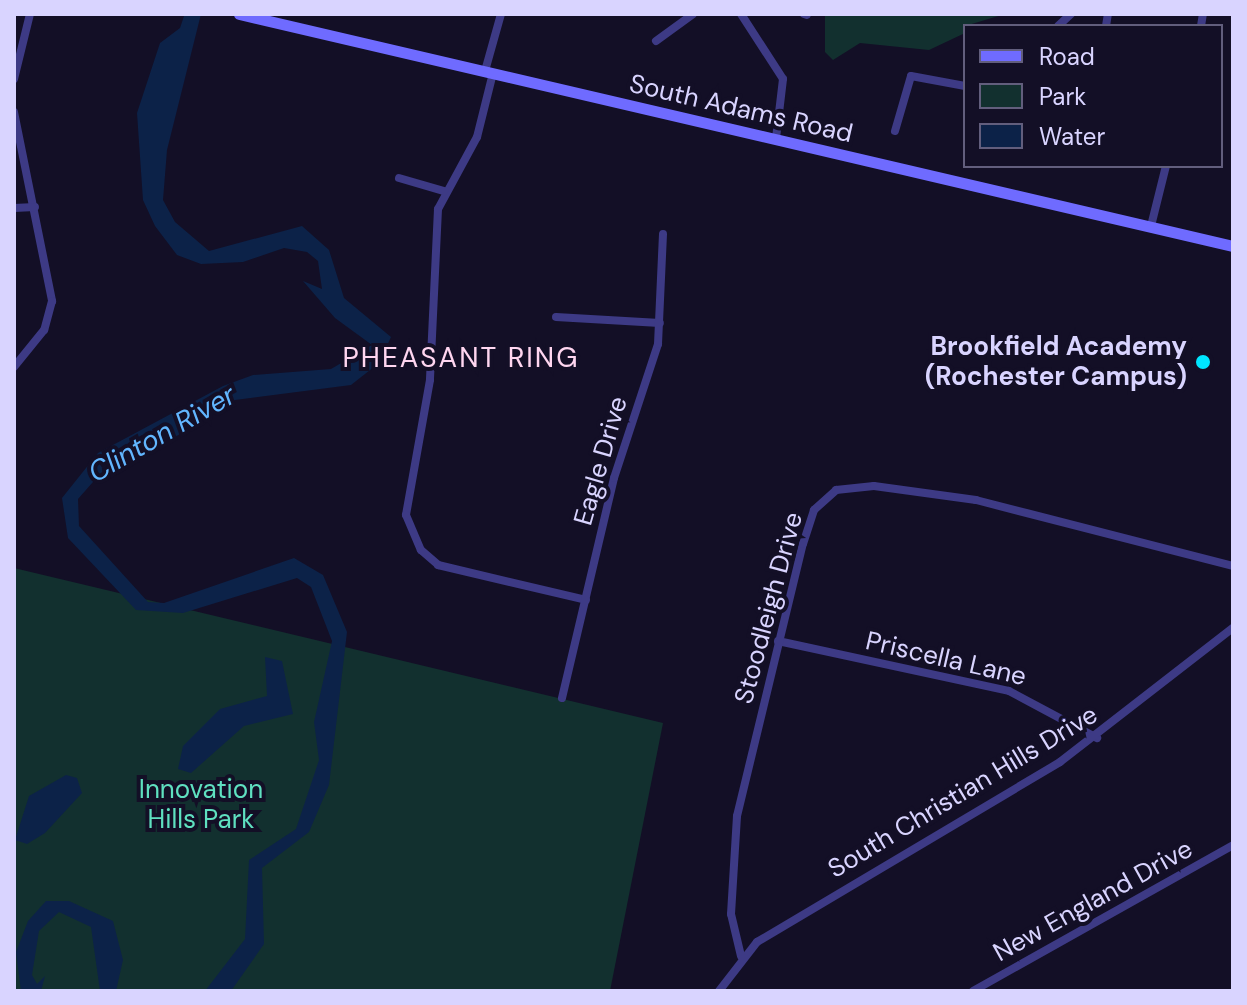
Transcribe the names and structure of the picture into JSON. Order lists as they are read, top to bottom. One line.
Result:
{"streets":{"main road":["South Adams Road"],"street":["Eagle Drive","Stoodleigh Drive","Priscella Lane","South Christian Hills Drive","New England Drive"]},"crossings":[["Stoodleigh Drive","Priscella Lane"],["Stoodleigh Drive","South Christian Hills Drive"],["Priscella Lane","South Christian Hills Drive"]],"districts":["PHEASANT RING"],"water":["Clinton River"],"parks":["Innovation Hills Park"],"places":["Brookfield Academy (Rochester Campus)"],"legend":["Road","Park","Water"]}
